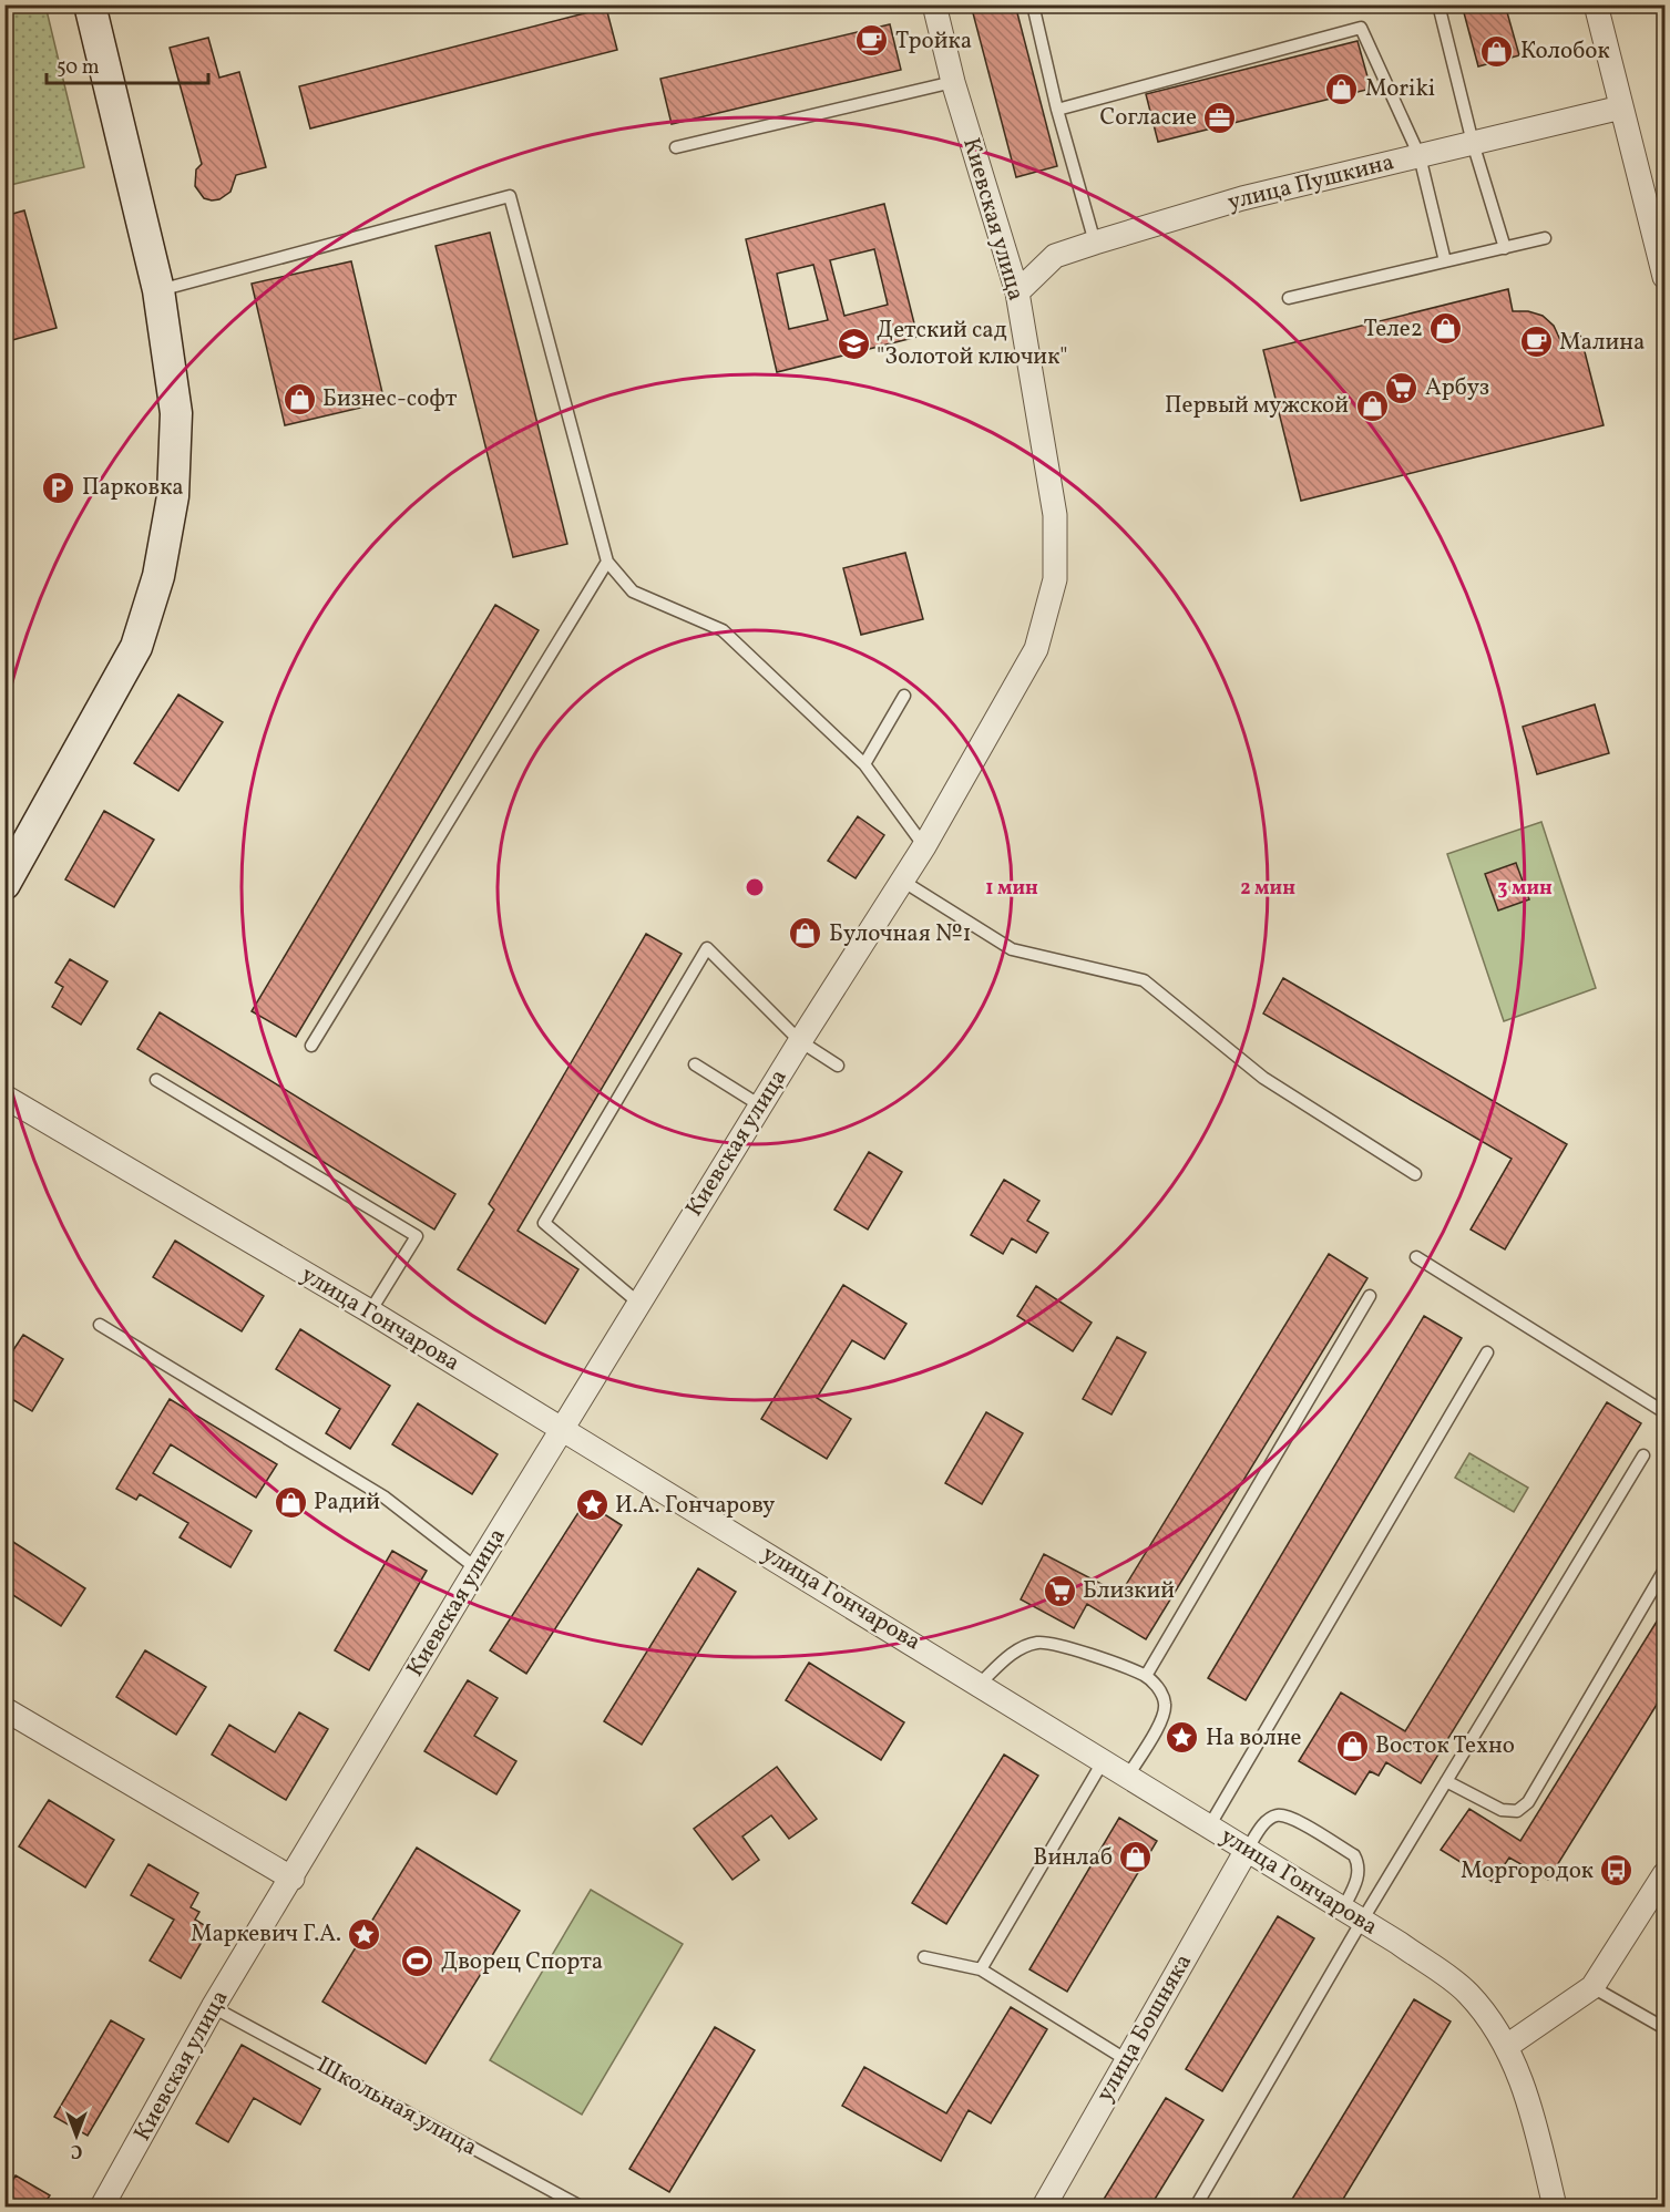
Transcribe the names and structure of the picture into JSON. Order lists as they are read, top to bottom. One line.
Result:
{"streets":{"street":["улица Пушкина","Киевская улица","улица Гончарова","улица Бошняка"],"lane":["Школьная улица"]},"crossings":[["улица Пушкина","Киевская улица"],["Киевская улица","улица Гончарова"],["Киевская улица","Школьная улица"],["улица Гончарова","улица Бошняка"]],"places":{"cafe":["Тройка","Малина"],"shop":["Колобок","Moriki","Теле2","Бизнес-софт","Первый мужской","Булочная №1","Радий","Восток Техно","Винлаб"],"office":["Согласие"],"school or university":["Детский сад \"Золотой ключик\""],"supermarket":["Арбуз","Близкий"],"parking":["Парковка"],"place":["И.А. Гончарову","На волне","Маркевич Г.А."],"bus stop":["Моргородок"],"sports":["Дворец Спорта"]},"scale_bar":"50 m","north":"bottom","rings":["1 мин","2 мин","3 мин"]}
